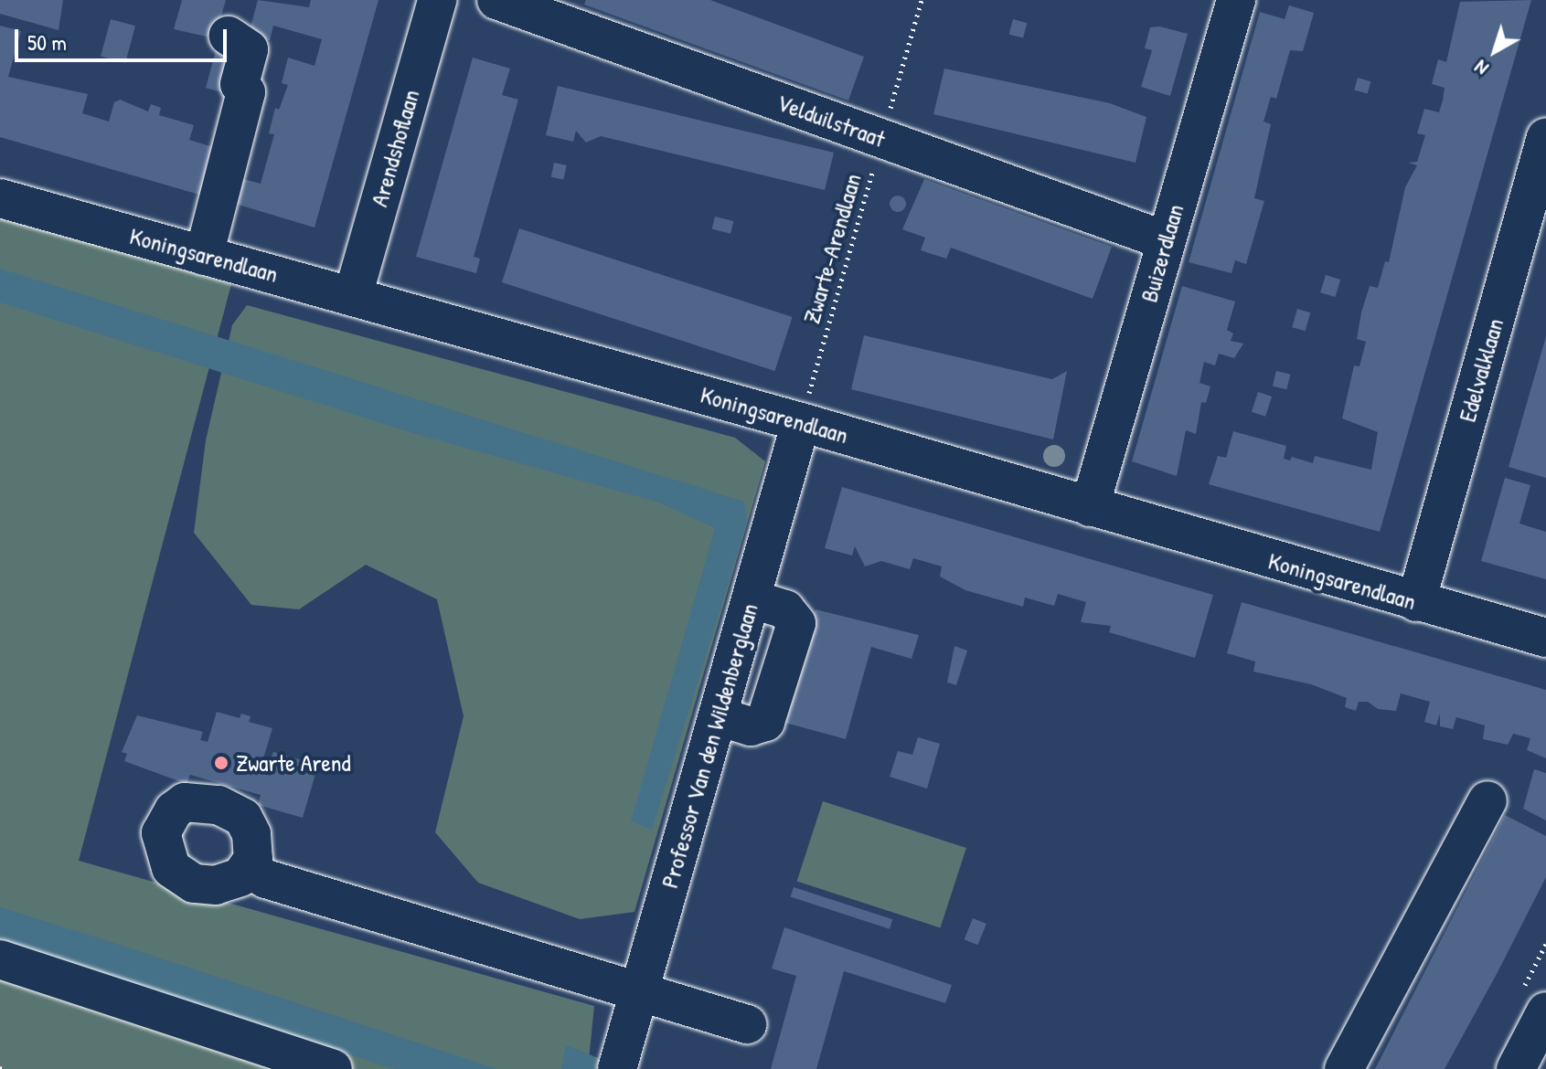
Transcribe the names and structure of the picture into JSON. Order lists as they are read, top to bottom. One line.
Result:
{"streets":{"street":["Velduilstraat","Arendshoflaan","Buizerdlaan","Koningsarendlaan","Edelvalklaan","Professor Van den Wildenberglaan"],"path":["Zwarte-Arendlaan"]},"crossings":[["Velduilstraat","Zwarte-Arendlaan"],["Velduilstraat","Buizerdlaan"],["Arendshoflaan","Koningsarendlaan"],["Zwarte-Arendlaan","Koningsarendlaan"],["Zwarte-Arendlaan","Professor Van den Wildenberglaan"],["Buizerdlaan","Koningsarendlaan"],["Koningsarendlaan","Edelvalklaan"],["Koningsarendlaan","Professor Van den Wildenberglaan"]],"places":["Zwarte Arend"],"scale_bar":"50 m","north":"bottom left"}
